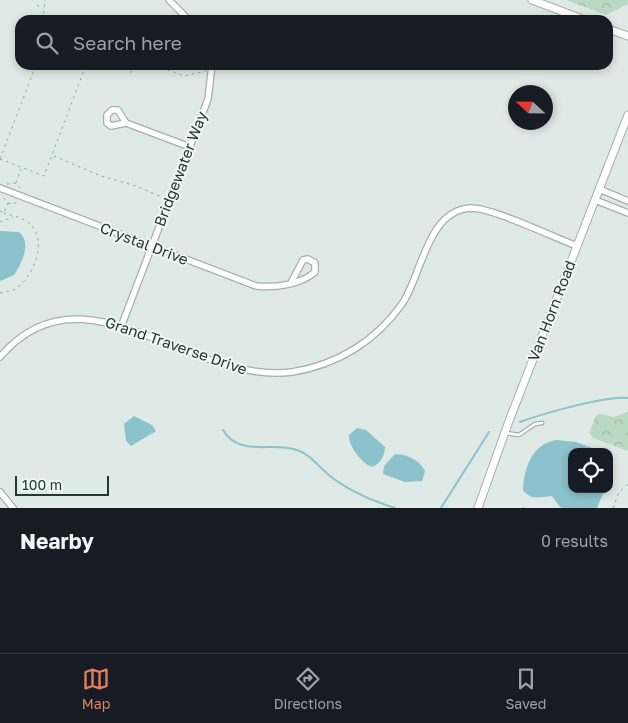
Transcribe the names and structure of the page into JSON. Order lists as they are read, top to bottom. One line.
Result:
{"streets":{"street":["Bridgewater Way","Crystal Drive","Van Horn Road","Grand Traverse Drive"]},"crossings":[["Bridgewater Way","Crystal Drive"],["Bridgewater Way","Grand Traverse Drive"],["Van Horn Road","Grand Traverse Drive"]],"scale_bar":"100 m","north":"left","page":{"search":"Search here","scale":"100 m","heading":["Nearby","0 results"],"nav":["Map","Directions","Saved"]}}
